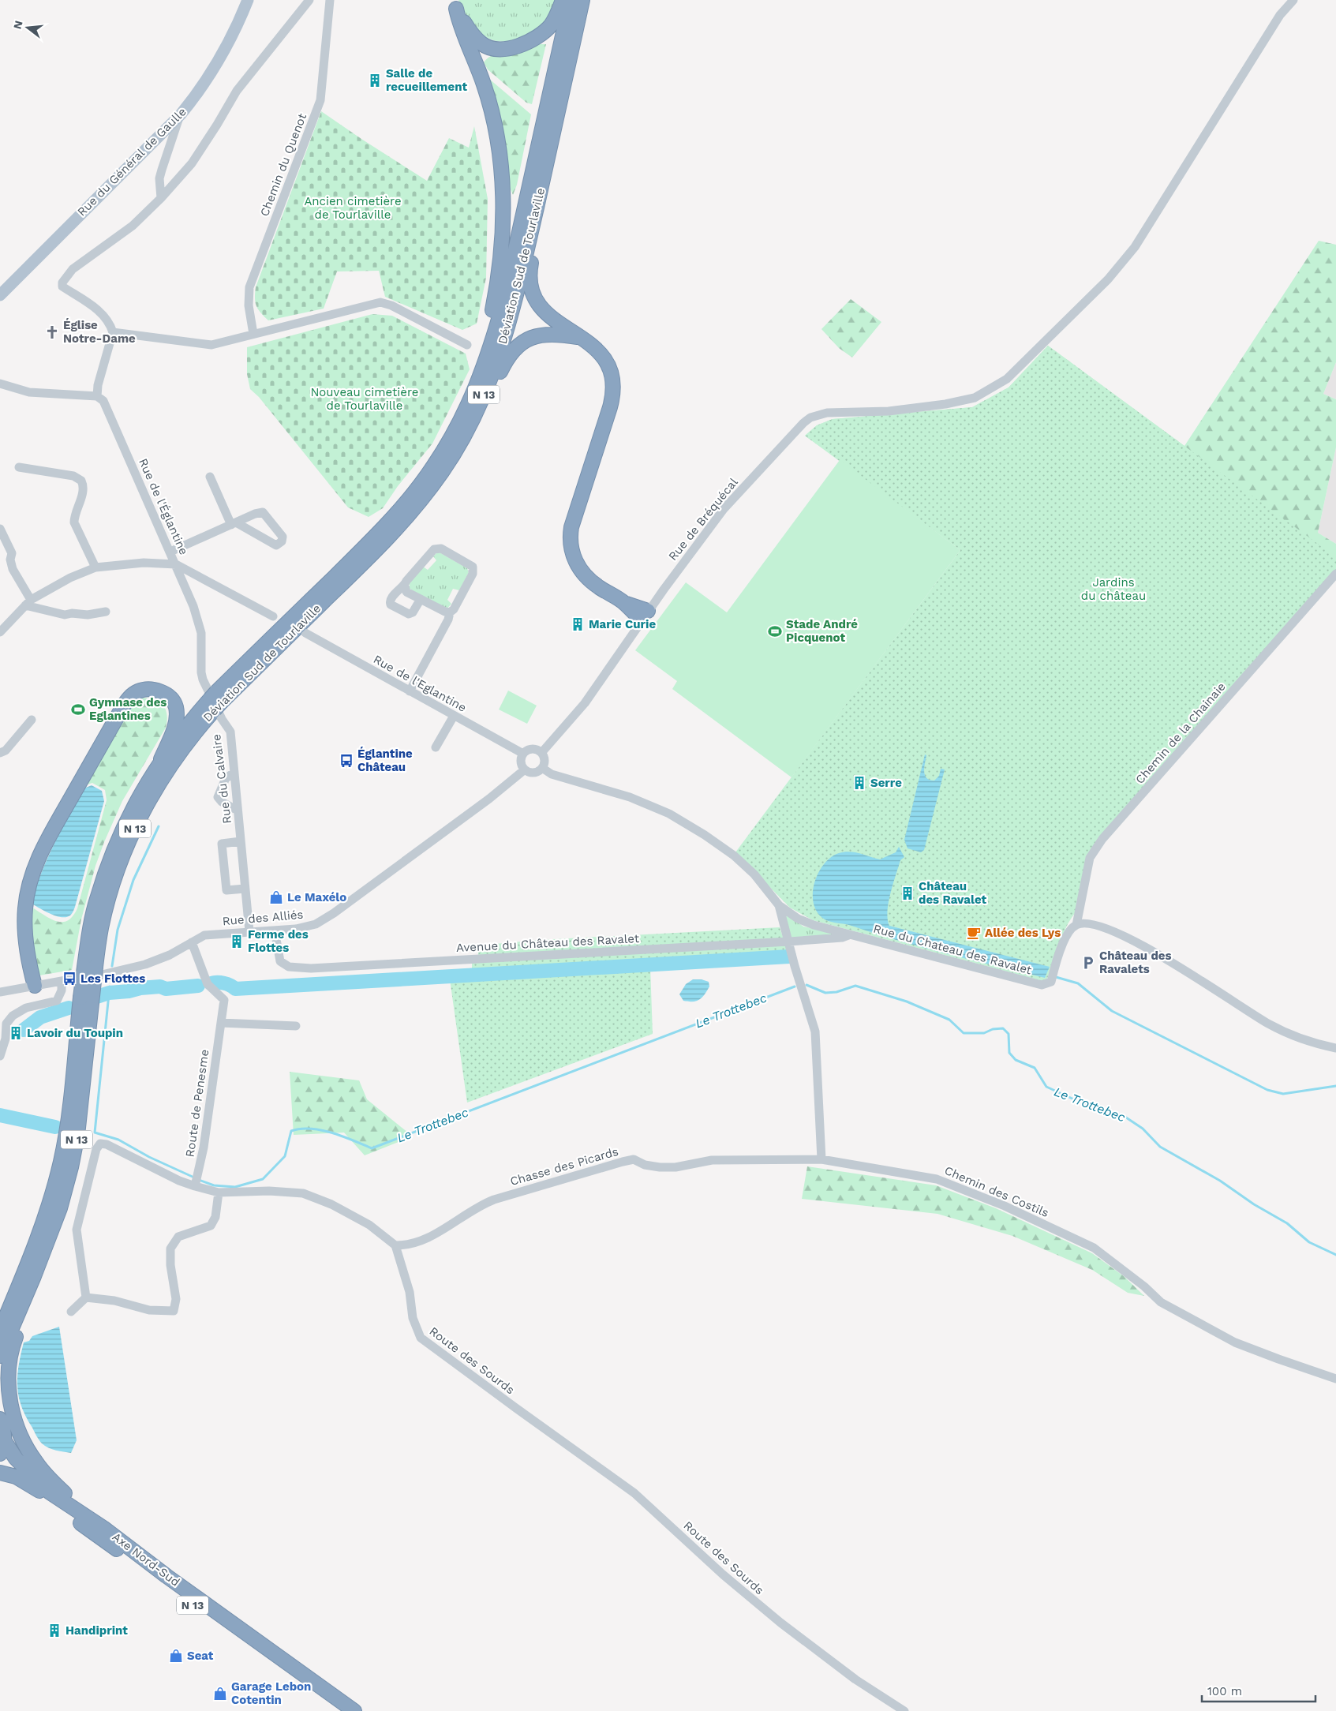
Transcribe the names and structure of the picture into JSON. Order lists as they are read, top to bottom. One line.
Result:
{"streets":{"highway":["Déviation Sud de Tourlaville","N 13","Axe Nord-Sud"],"main road":["Rue du Général de Gaulle"],"street":["Chemin du Quenot","Rue de l'Églantine","Rue de Bréquécal","Rue de l'Eglantine","Chemin de la Chainaie","Rue du Calvaire","Rue des Alliés","Avenue du Château des Ravalet","Rue du Chateau des Ravalet","Route de Penesme","Chasse des Picards","Chemin des Costils","Route des Sourds"]},"crossings":[["Déviation Sud de Tourlaville","N 13"],["Déviation Sud de Tourlaville","Rue des Alliés"],["N 13","Axe Nord-Sud"],["Rue de l'Églantine","Rue du Calvaire"],["Rue de Bréquécal","Rue de l'Eglantine"],["Rue de Bréquécal","Rue des Alliés"],["Rue de Bréquécal","Rue du Chateau des Ravalet"],["Rue de l'Eglantine","Rue des Alliés"],["Rue de l'Eglantine","Rue du Chateau des Ravalet"],["Chemin de la Chainaie","Rue du Chateau des Ravalet"],["Rue du Calvaire","Rue des Alliés"],["Rue des Alliés","Avenue du Château des Ravalet"],["Rue des Alliés","Rue du Chateau des Ravalet"],["Rue des Alliés","Route de Penesme"],["Avenue du Château des Ravalet","Rue du Chateau des Ravalet"],["Chasse des Picards","Chemin des Costils"],["Chasse des Picards","Route des Sourds"]],"water":["Le Trottebec"],"parks":["Ancien cimetière de Tourlaville","Nouveau cimetière de Tourlaville","Jardins du château"],"places":{"building":["Salle de recueillement","Marie Curie","Serre","Château des Ravalet","Ferme des Flottes","Lavoir du Toupin","Handiprint"],"church":["Église Notre-Dame"],"sports":["Stade André Picquenot","Gymnase des Eglantines"],"bus stop":["Églantine Château","Les Flottes"],"shop":["Le Maxélo","Seat","Garage Lebon Cotentin"],"cafe":["Allée des Lys"],"parking":["Château des Ravalets"]},"scale_bar":"100 m","north":"left"}
